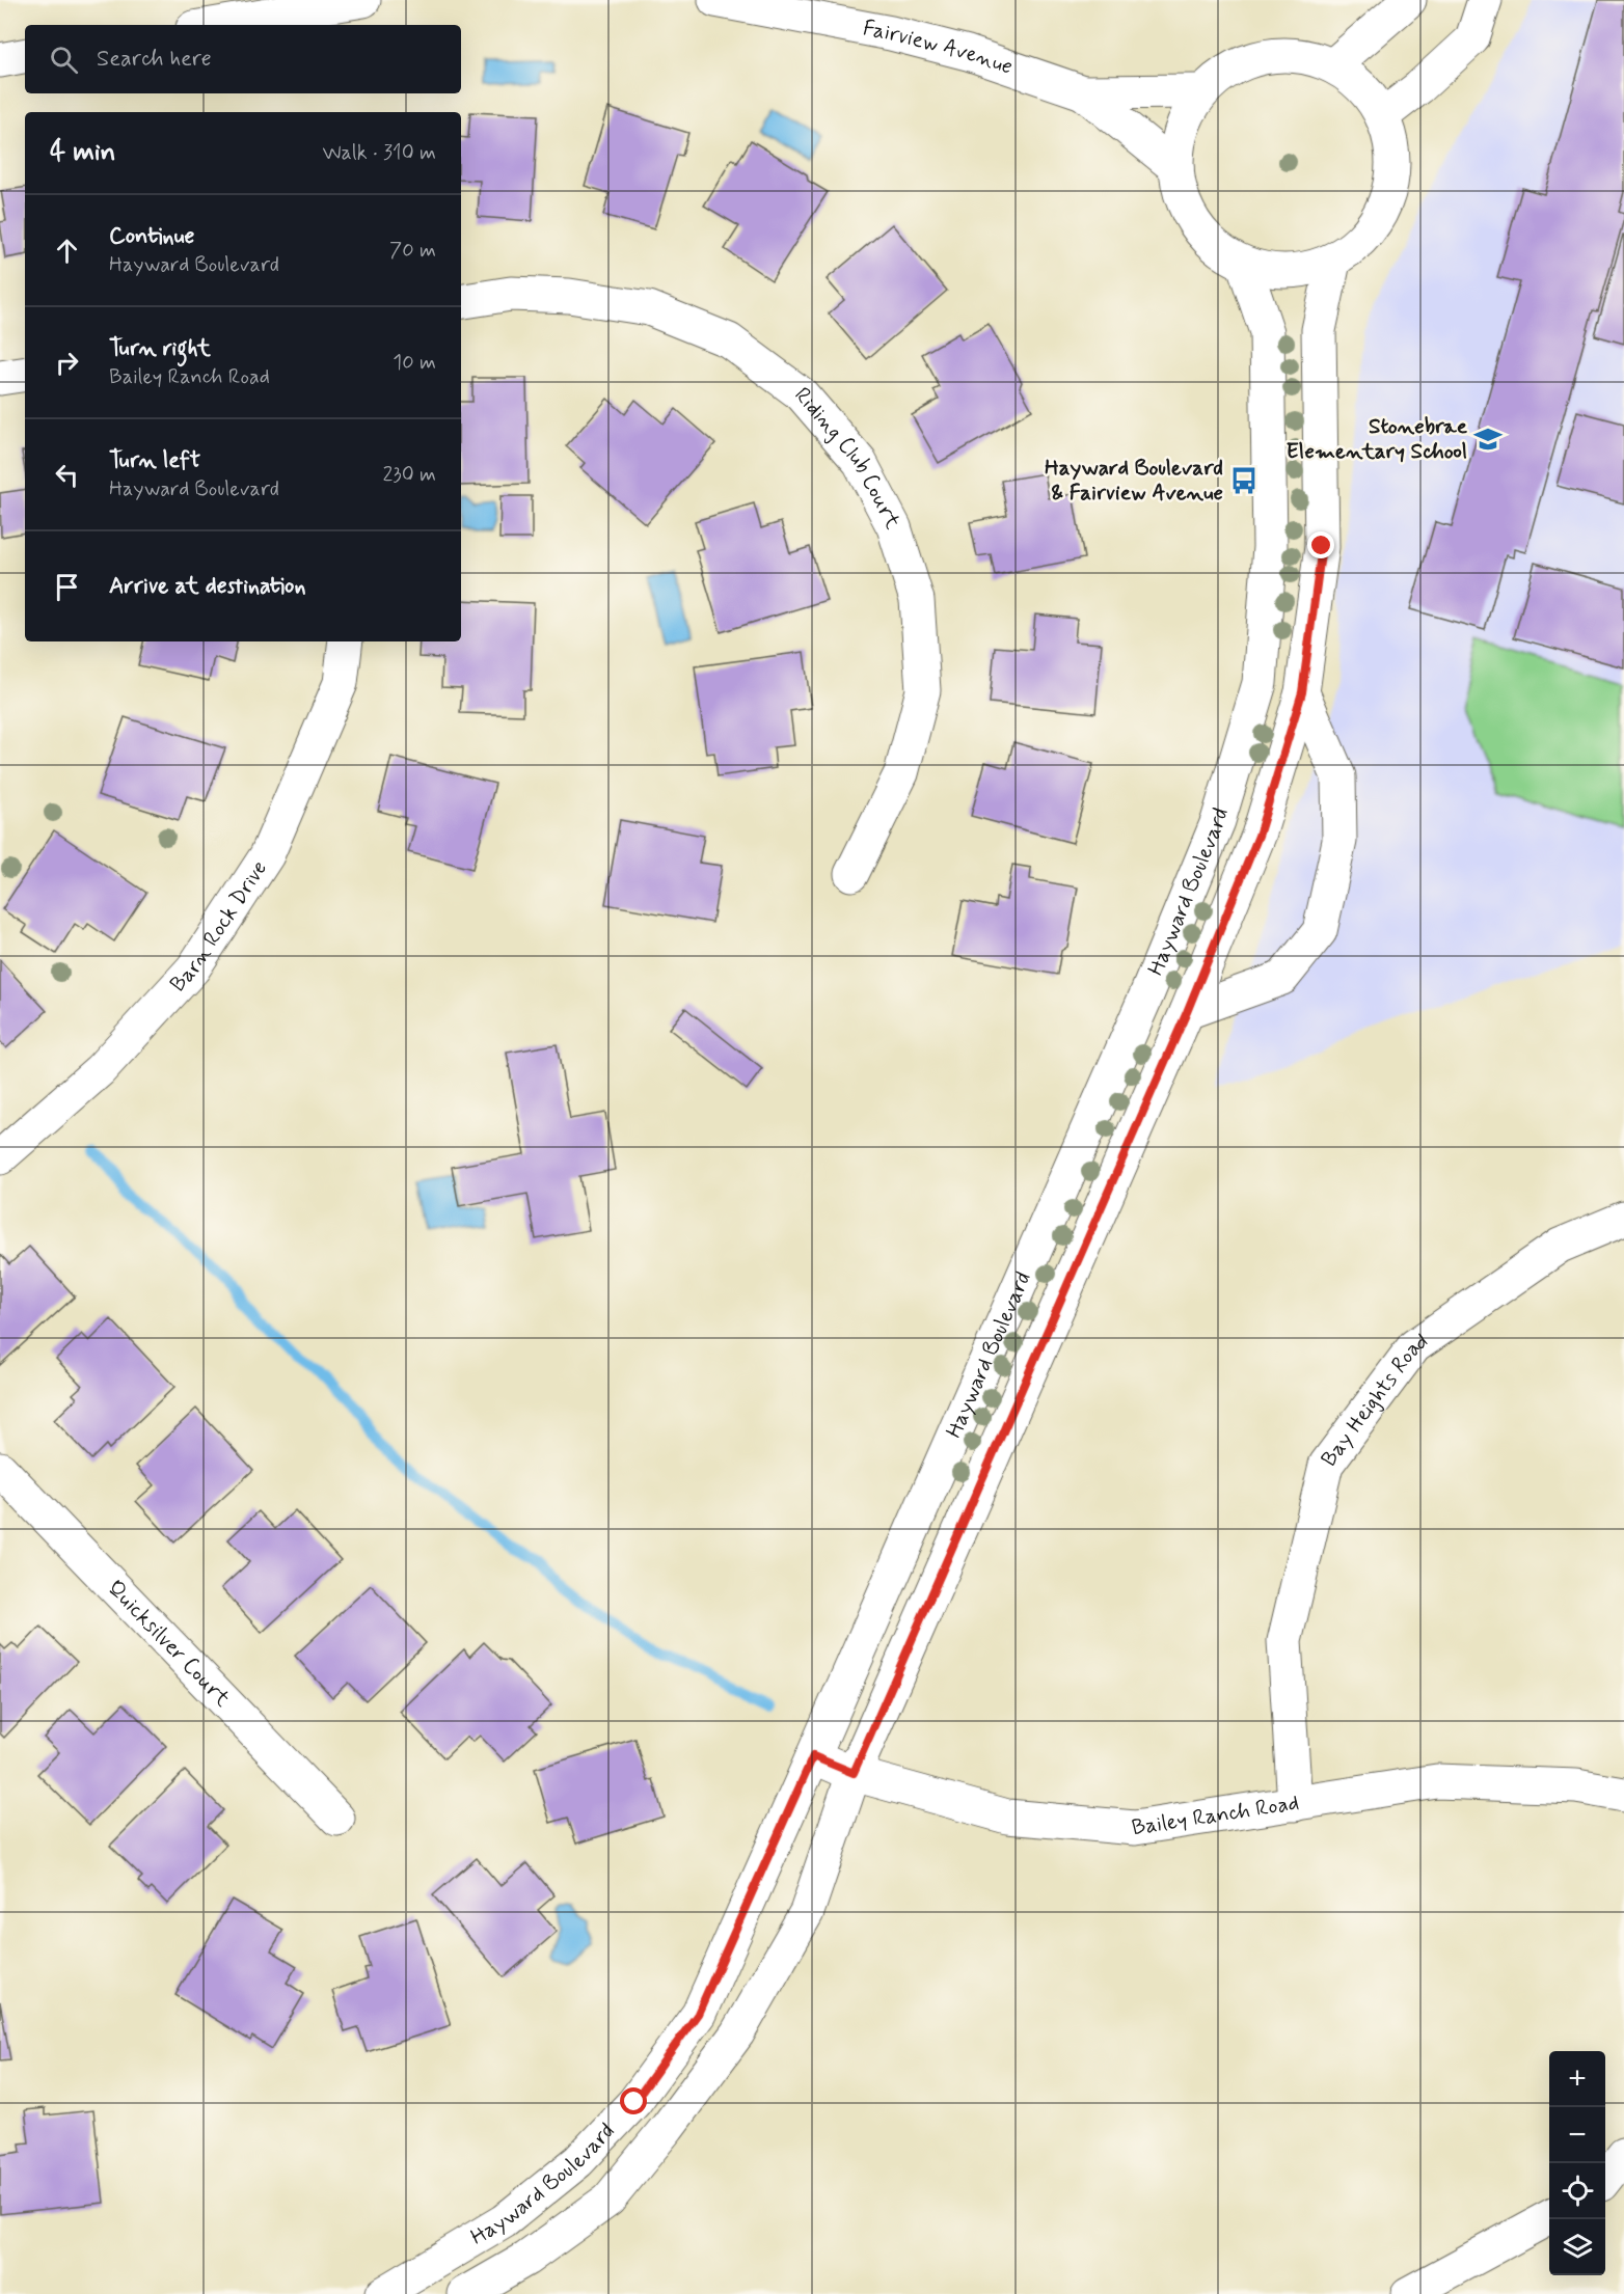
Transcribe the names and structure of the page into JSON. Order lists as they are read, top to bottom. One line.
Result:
{"streets":{"main road":["Fairview Avenue","Riding Club Court","Hayward Boulevard","Barn Rock Drive","Bay Heights Road","Quicksilver Court","Bailey Ranch Road"]},"crossings":[["Fairview Avenue","Hayward Boulevard"],["Hayward Boulevard","Bailey Ranch Road"],["Bay Heights Road","Bailey Ranch Road"]],"places":{"school or university":["Stonebrae Elementary School"],"bus stop":["Hayward Boulevard & Fairview Avenue"]},"page":{"search":"Search here","heading":["4 min","Walk · 310 m"],"list":[["Continue","Hayward Boulevard","70 m"],["Turn right","Bailey Ranch Road","10 m"],["Turn left","Hayward Boulevard","230 m"],"Arrive at destination"],"map_buttons":["+","−"]}}
